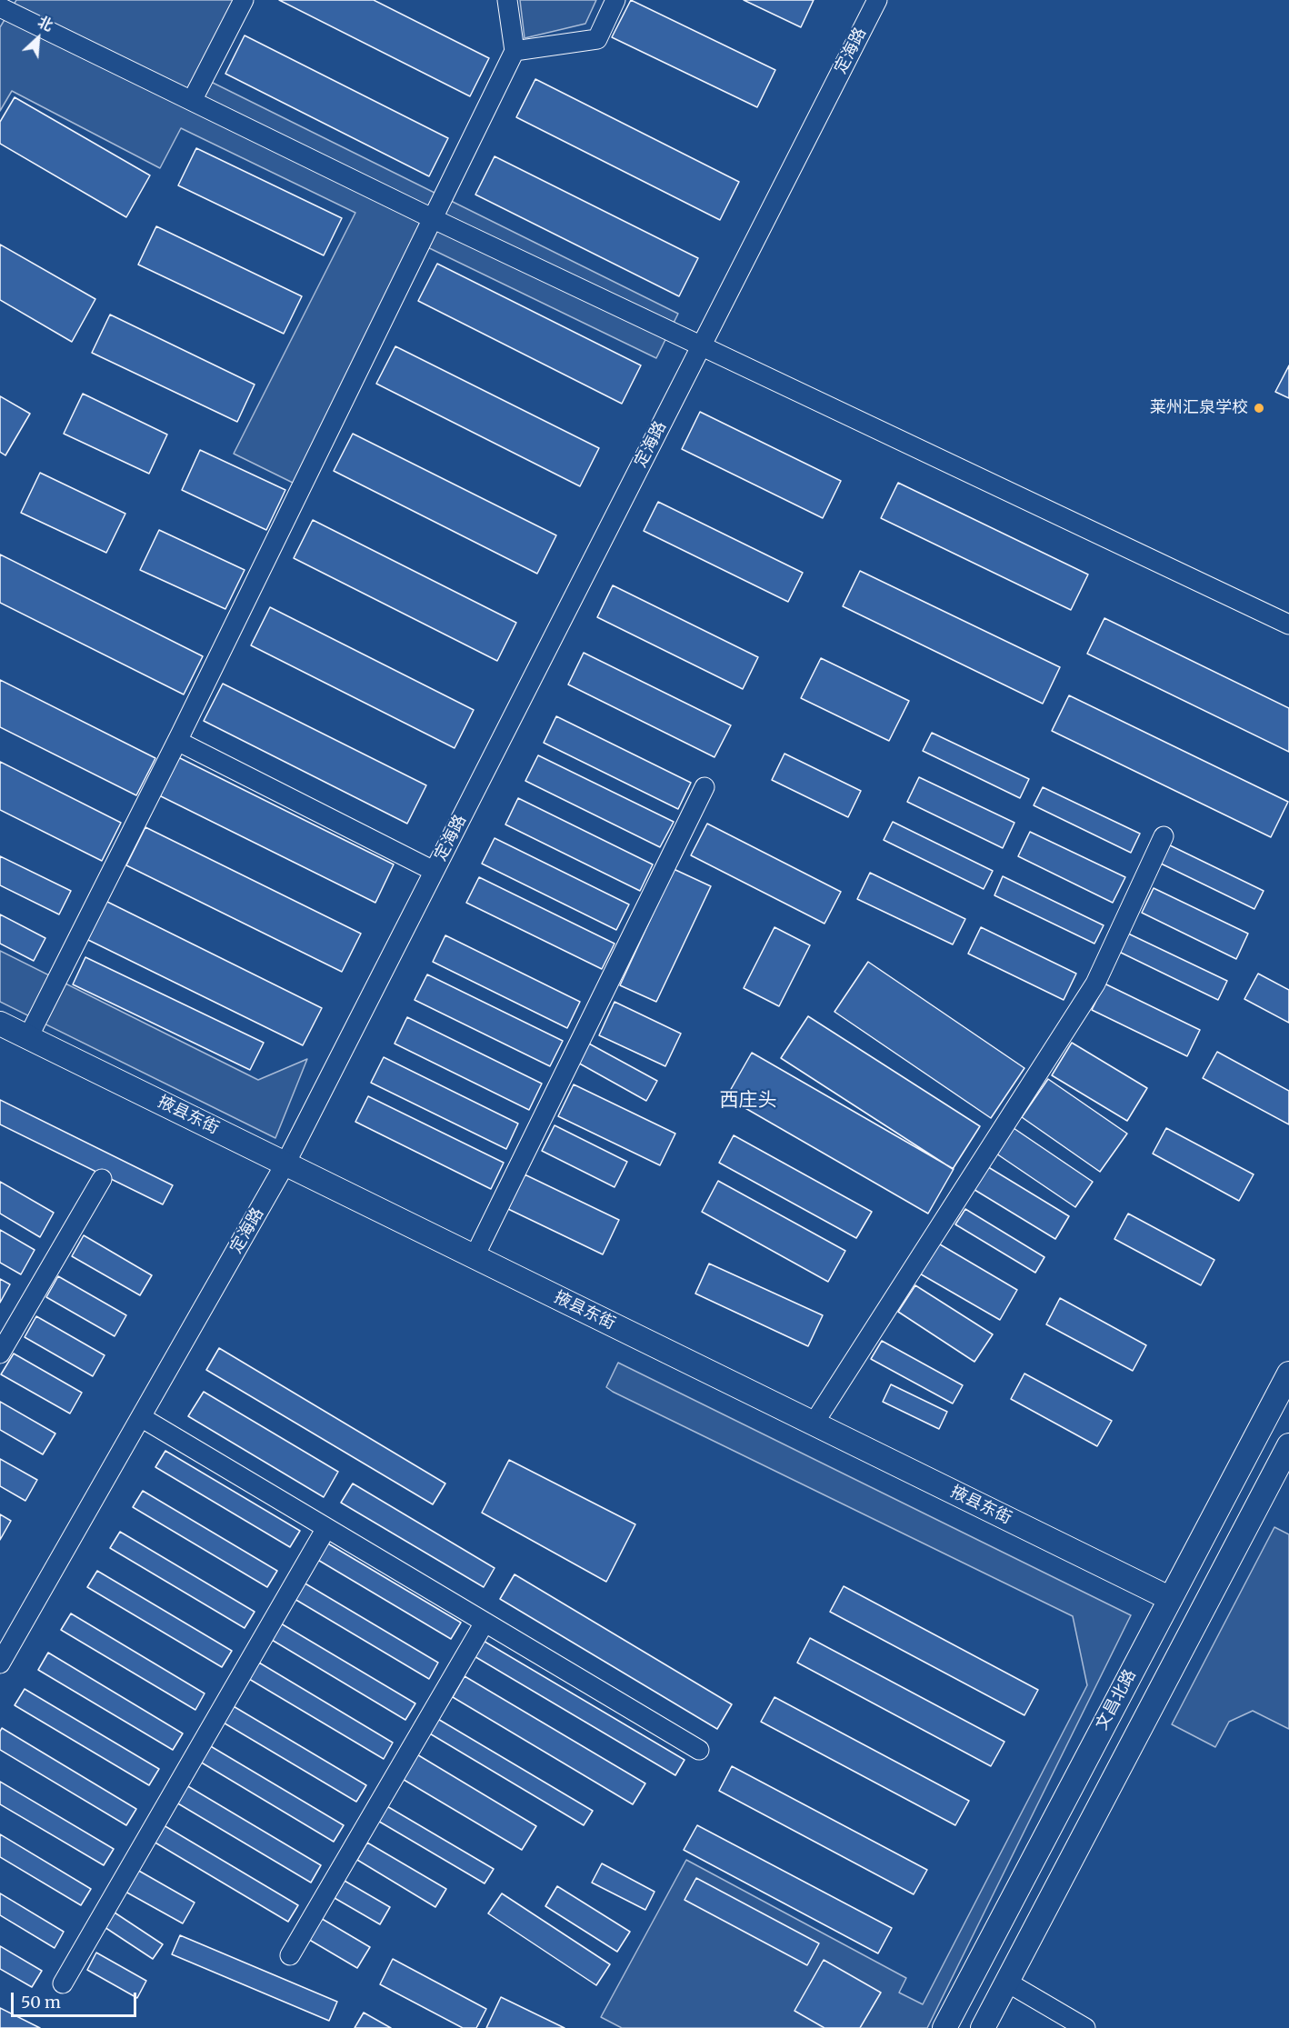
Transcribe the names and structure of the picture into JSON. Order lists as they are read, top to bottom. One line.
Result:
{"streets":{"main road":["掖县东街","文昌北路"],"street":["定海路"]},"crossings":[["定海路","掖县东街"],["掖县东街","文昌北路"]],"districts":["西庄头"],"places":["莱州汇泉学校"],"scale_bar":"50 m","north":"top right"}
